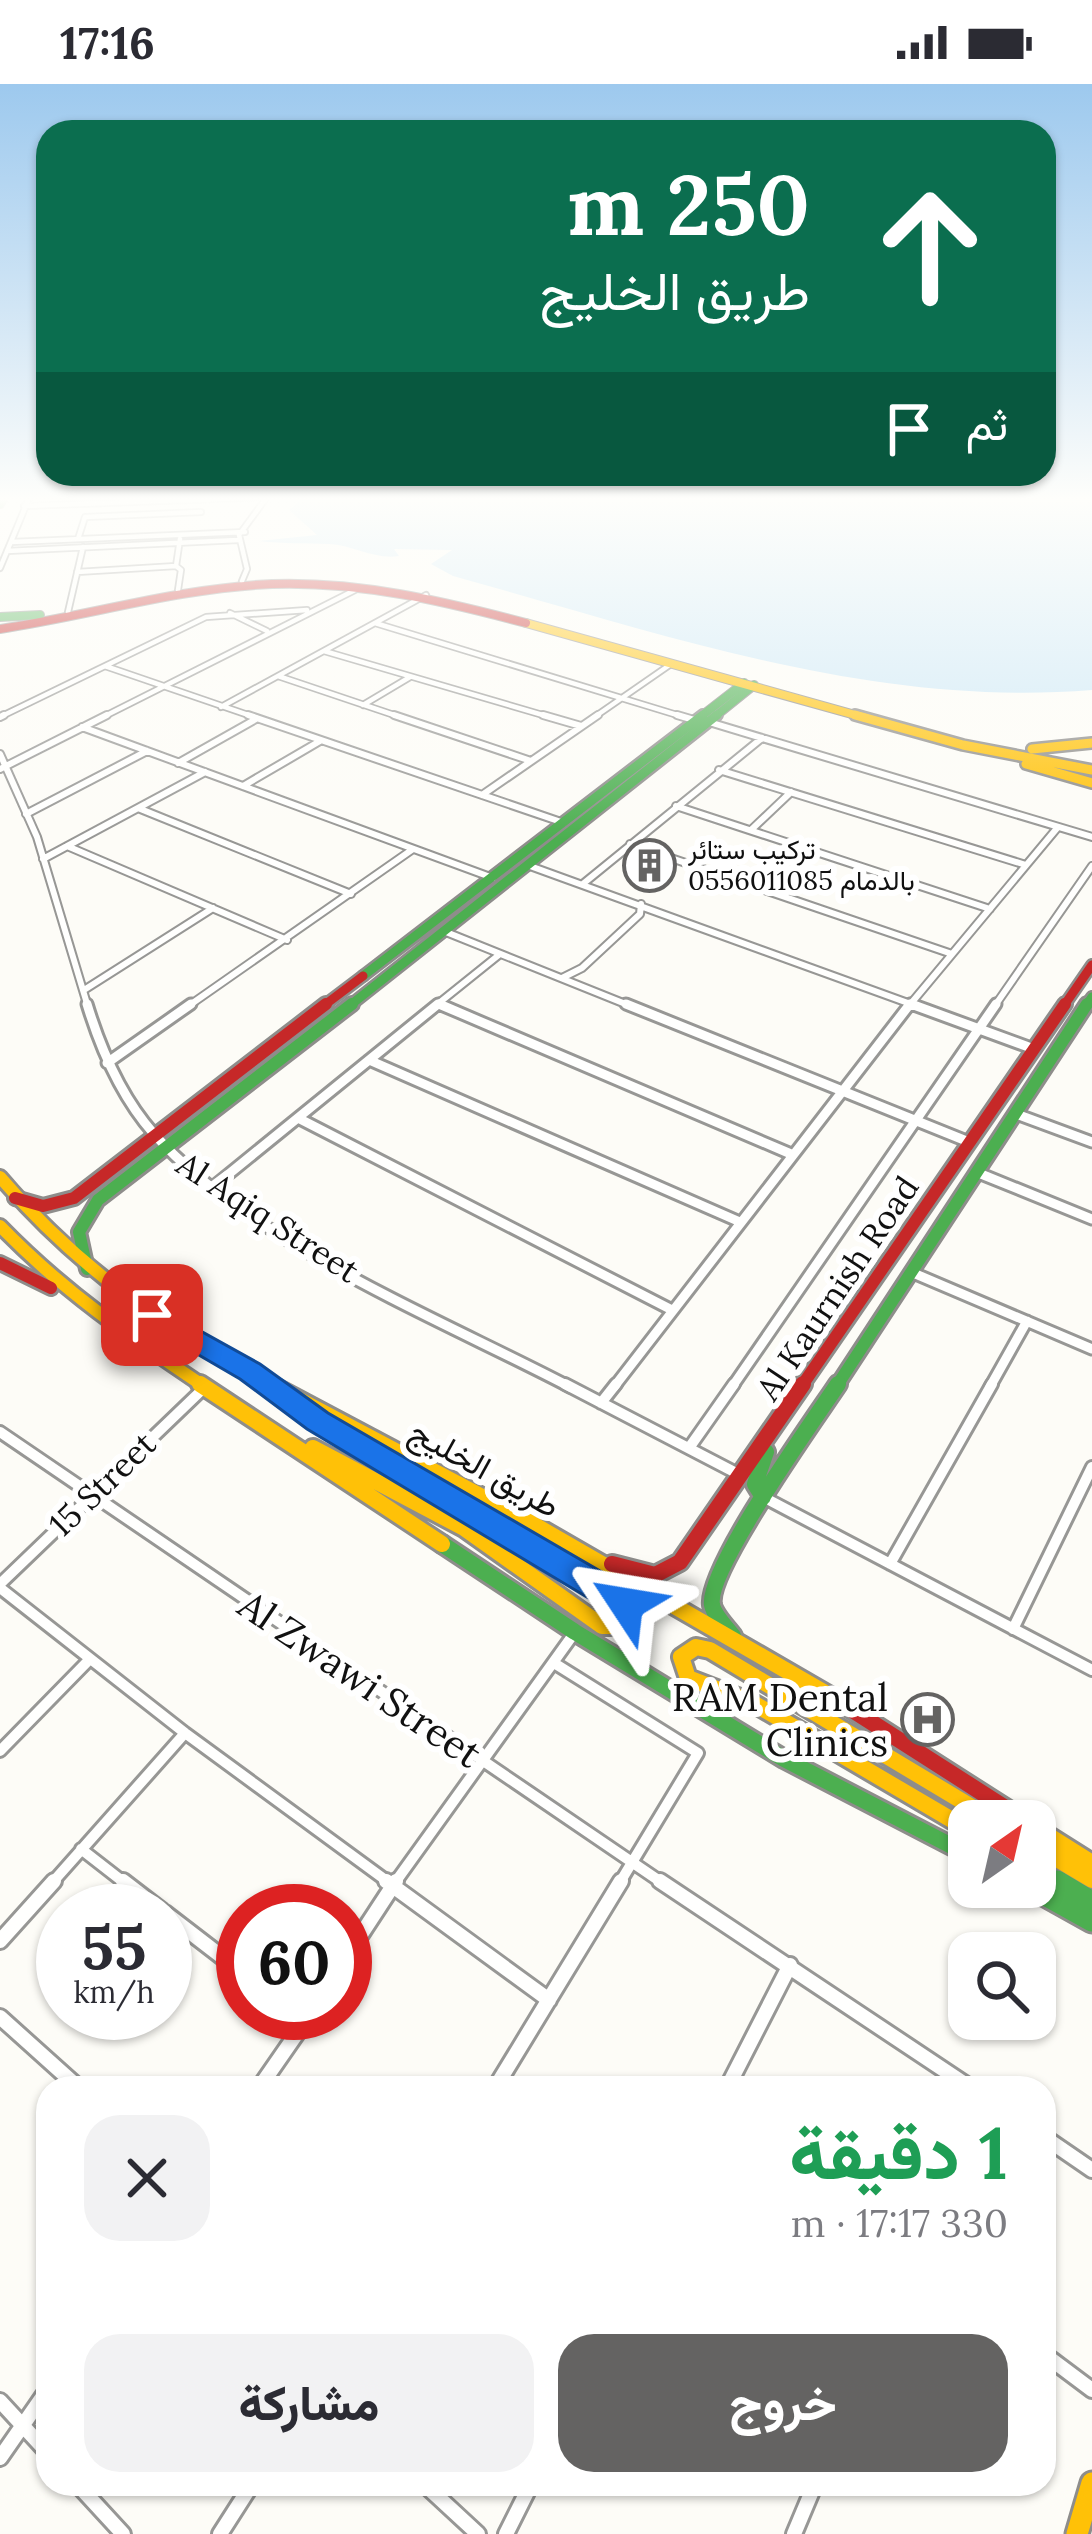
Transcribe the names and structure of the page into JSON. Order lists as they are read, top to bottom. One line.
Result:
{"streets":{"street":["Al Aqiq Street","Al Kaurnish Road","طريق الخليج","15 Street","Al Zwawi Street"]},"crossings":[["Al Aqiq Street","Al Kaurnish Road"],["Al Kaurnish Road","طريق الخليج"],["15 Street","Al Zwawi Street"]],"places":{"building":["تركيب ستائر بالدمام 0556011085"],"hospital":["RAM Dental Clinics"]},"north":"top right","page":{"status":"17:16","turn":["250 m","طريق الخليج"],"then":"ثم","speed":"55 km/h","limit":"60","heading":["1 دقيقة","330 m · 17:17"],"buttons":["خروج","مشاركة"]}}
